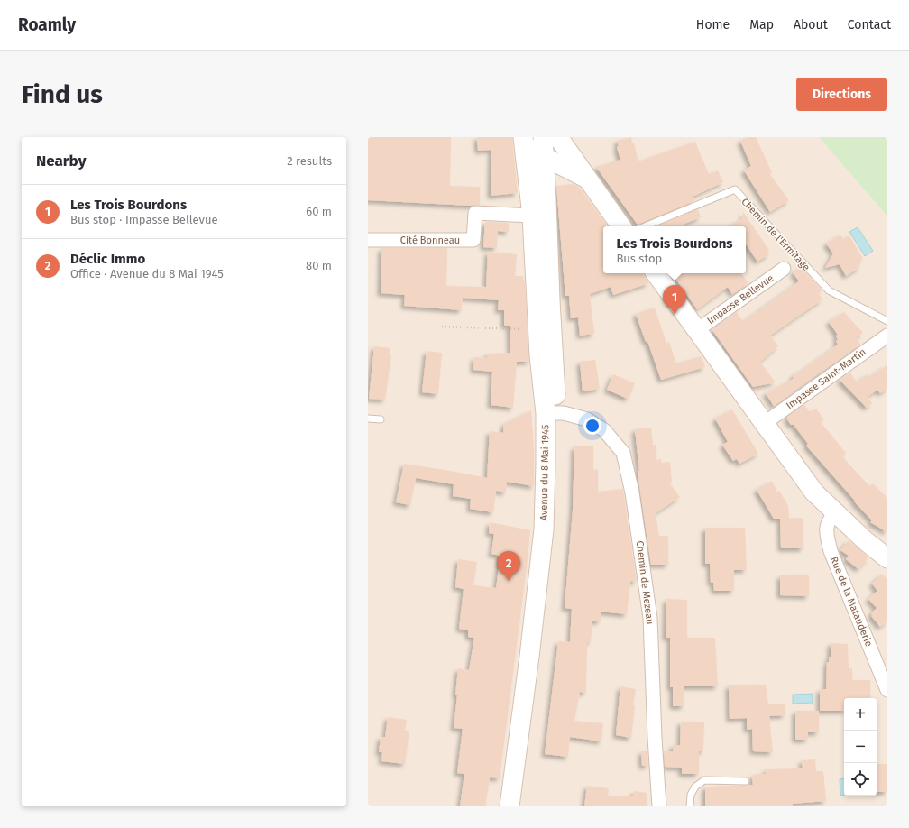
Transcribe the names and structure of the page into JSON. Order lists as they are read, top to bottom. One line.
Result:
{"streets":{"main road":["Avenue du 8 Mai 1945"],"street":["Cité Bonneau","Impasse Bellevue","Impasse Saint-Martin","Chemin de Mezeau","Rue de la Matauderie"],"lane":["Chemin de l'Ermitage"]},"crossings":[["Cité Bonneau","Avenue du 8 Mai 1945"],["Avenue du 8 Mai 1945","Chemin de Mezeau"]],"page":{"header":"Roamly","nav":["Home","Map","About","Contact"],"buttons":"Directions","title":"Find us","heading":["Nearby","2 results"],"list":[{"mark":"1","name":"Les Trois Bourdons","note":"Bus stop · Impasse Bellevue","value":"60 m"},{"mark":"2","name":"Déclic Immo","note":"Office · Avenue du 8 Mai 1945","value":"80 m"}],"popup":["Les Trois Bourdons","Bus stop"],"pins":["1","2"],"map_buttons":["+","−"]}}
